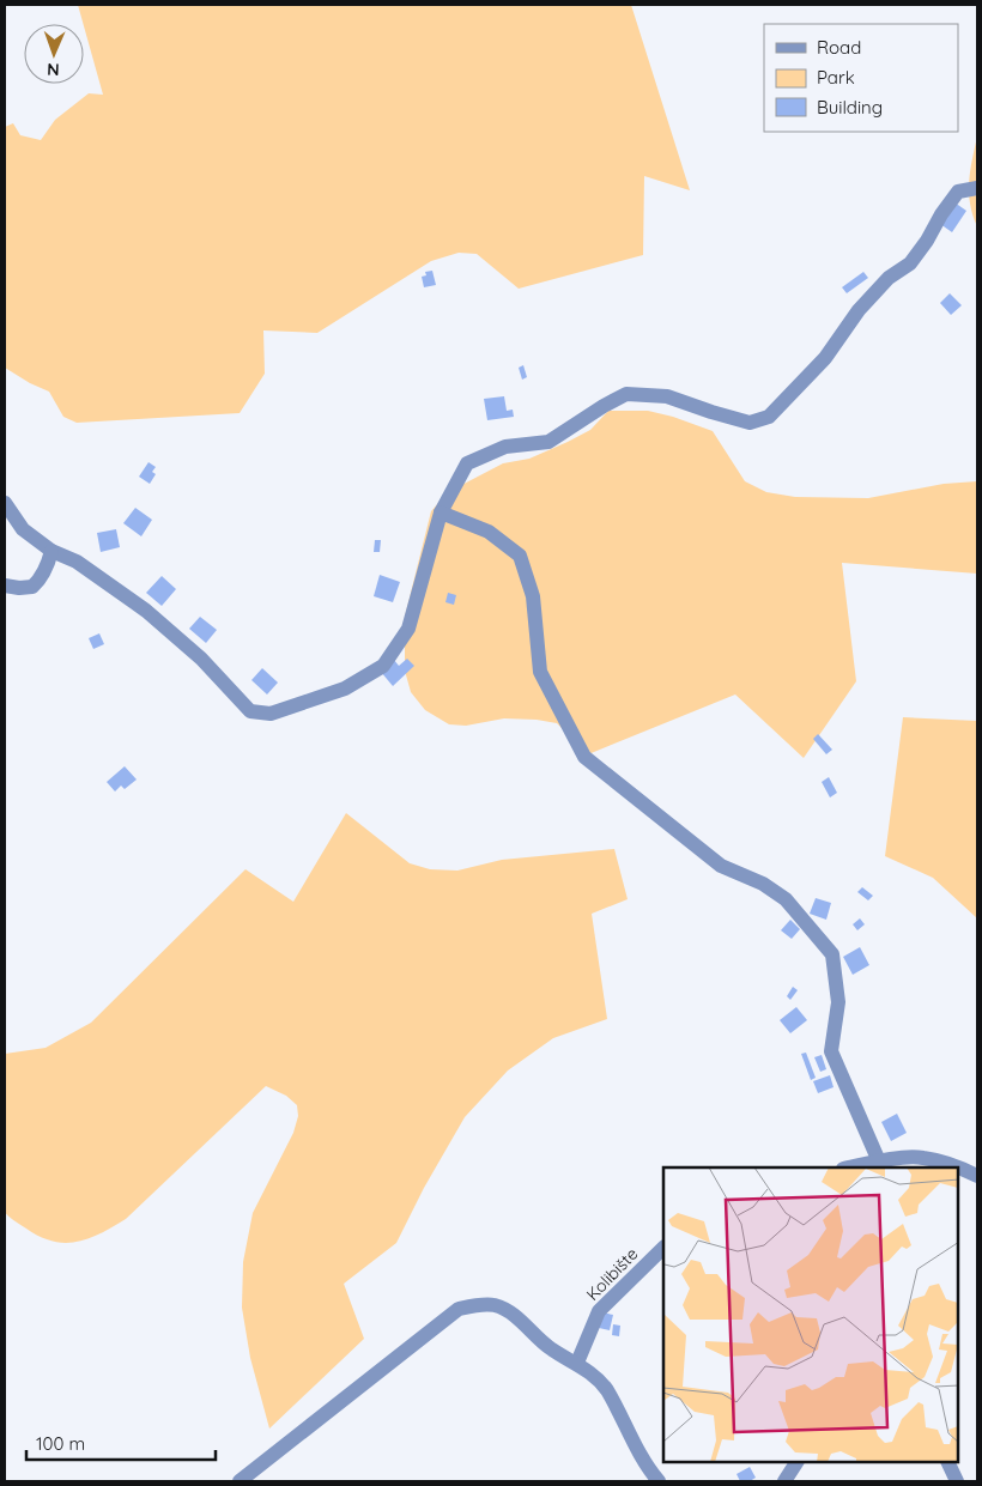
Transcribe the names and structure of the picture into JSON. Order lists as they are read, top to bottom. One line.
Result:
{"streets":{"street":["Kolibište"]},"legend":["Road","Park","Building"],"scale_bar":"100 m","north":"bottom"}
